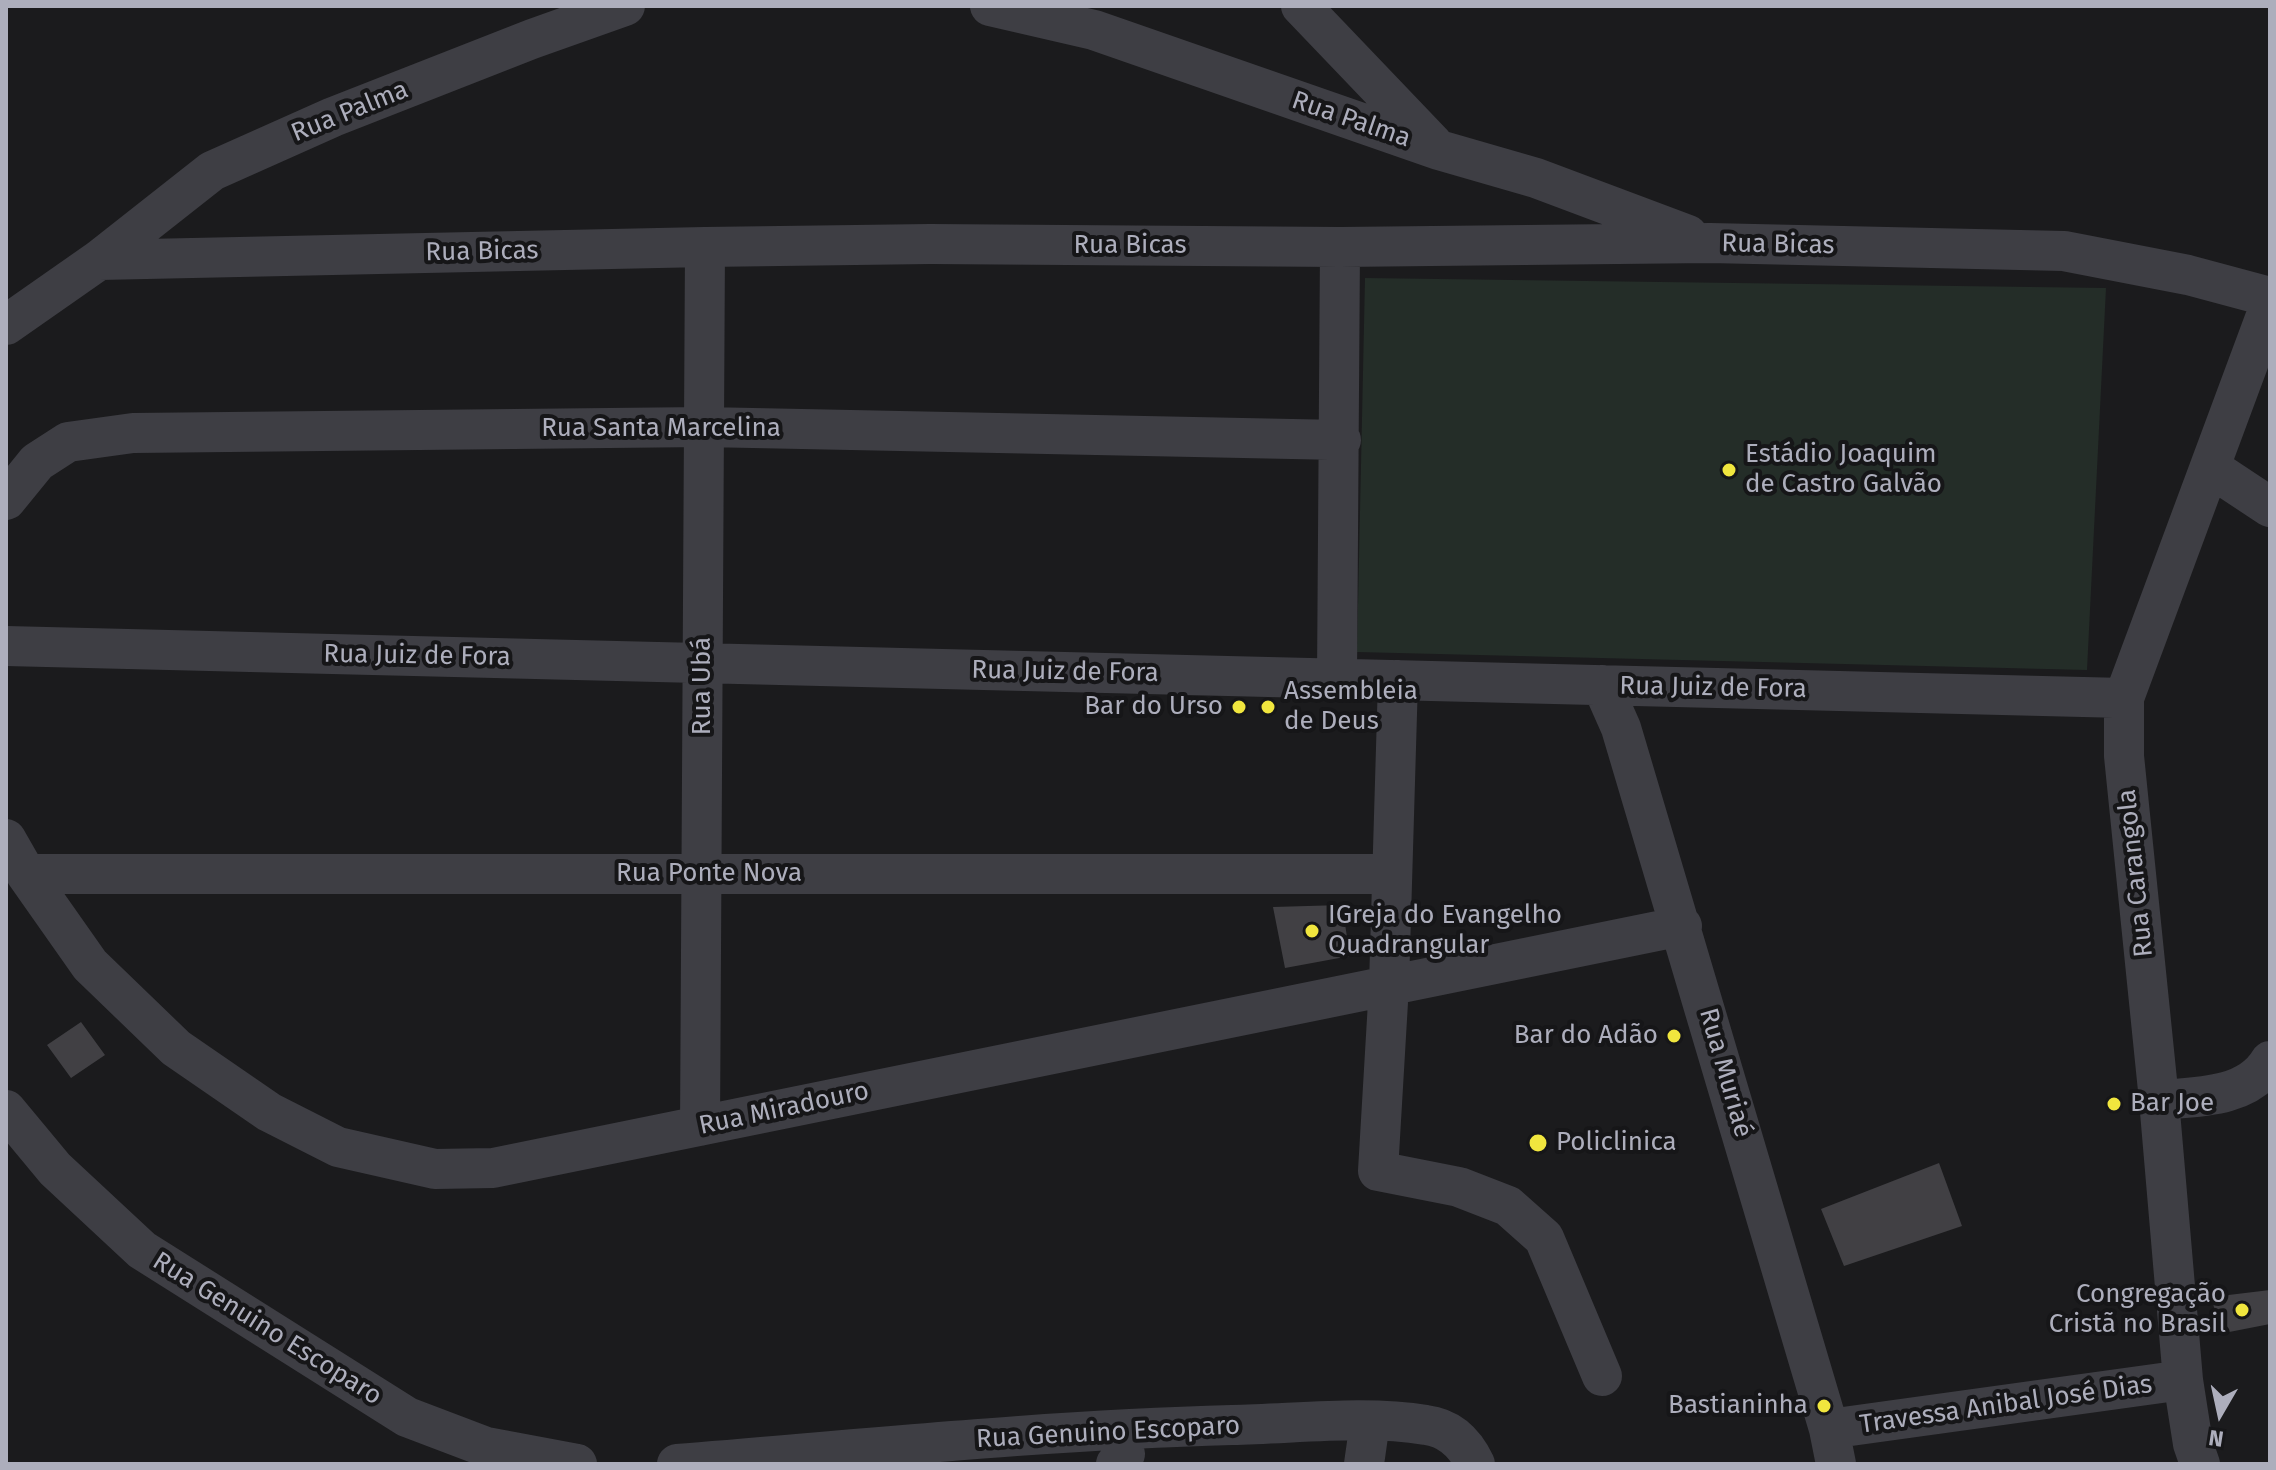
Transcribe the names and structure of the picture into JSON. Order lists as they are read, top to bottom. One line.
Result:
{"streets":{"street":["Rua Palma","Rua Bicas","Rua Santa Marcelina","Rua Juiz de Fora","Rua Ubá","Rua Carangola","Rua Ponte Nova","Rua Muriaé","Rua Miradouro","Rua Genuino Escoparo","Travessa Anibal José Dias"]},"crossings":[["Rua Palma","Rua Bicas"],["Rua Bicas","Rua Ubá"],["Rua Santa Marcelina","Rua Ubá"],["Rua Juiz de Fora","Rua Ubá"],["Rua Juiz de Fora","Rua Carangola"],["Rua Juiz de Fora","Rua Muriaé"],["Rua Ubá","Rua Ponte Nova"],["Rua Ubá","Rua Miradouro"],["Rua Carangola","Travessa Anibal José Dias"],["Rua Ponte Nova","Rua Miradouro"],["Rua Muriaé","Rua Miradouro"],["Rua Muriaé","Travessa Anibal José Dias"]],"places":["Estádio Joaquim de Castro Galvão","Bar do Urso","Assembleia de Deus","IGreja do Evangelho Quadrangular","Bar do Adão","Bar Joe","Policlinica","Congregação Cristã no Brasil","Bastianinha"],"north":"bottom"}
